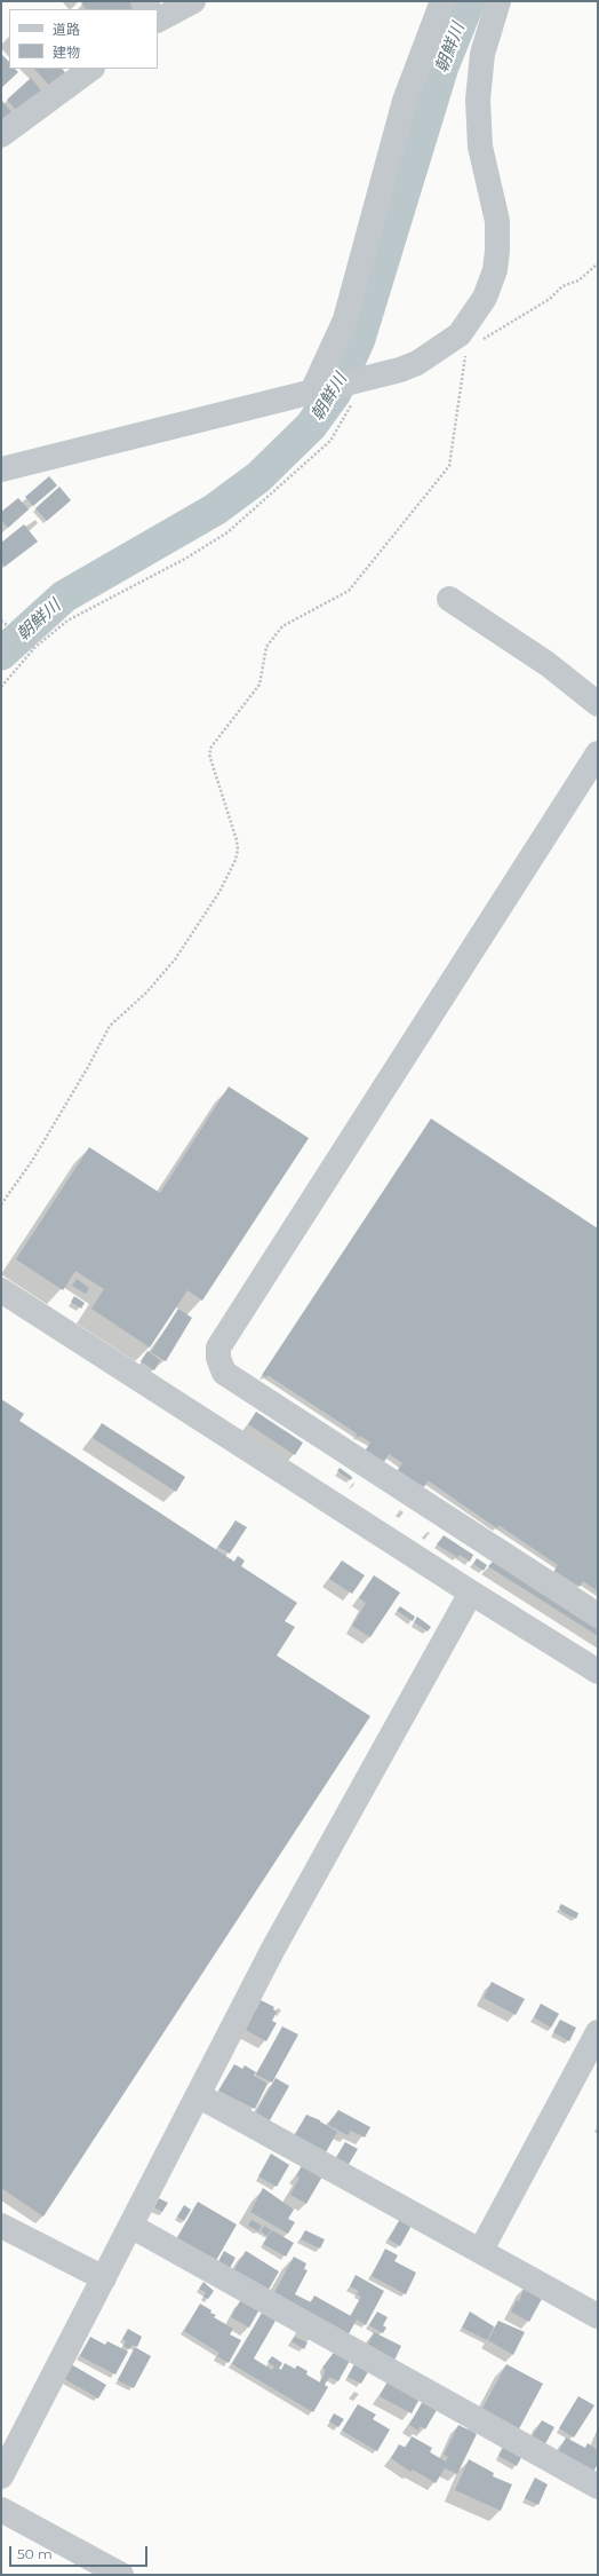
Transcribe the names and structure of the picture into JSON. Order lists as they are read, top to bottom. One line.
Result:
{"water":["朝鮮川"],"legend":["道路","建物"],"scale_bar":"50 m"}
